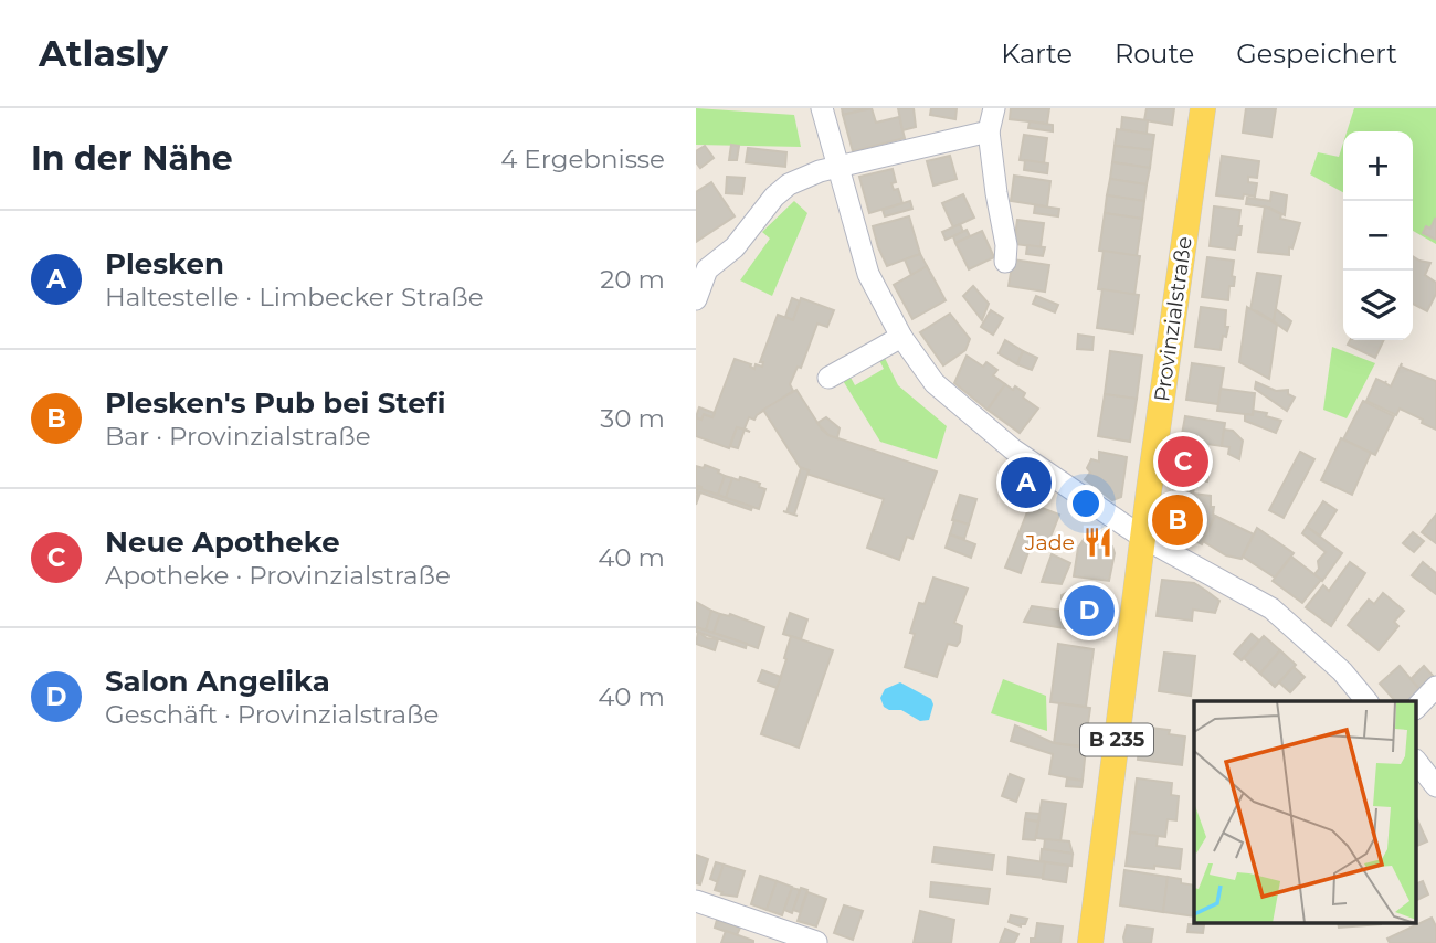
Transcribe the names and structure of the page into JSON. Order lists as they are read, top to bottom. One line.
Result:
{"streets":{"main road":["Provinzialstraße","B 235"]},"places":{"restaurant":["Jade"]},"page":{"header":"Atlasly","nav":["Karte","Route","Gespeichert"],"heading":["In der Nähe","4 Ergebnisse"],"map_buttons":["+","−"],"list":[{"mark":"A","name":"Plesken","note":"Haltestelle · Limbecker Straße","value":"20 m"},{"mark":"B","name":"Plesken's Pub bei Stefi","note":"Bar · Provinzialstraße","value":"30 m"},{"mark":"C","name":"Neue Apotheke","note":"Apotheke · Provinzialstraße","value":"40 m"},{"mark":"D","name":"Salon Angelika","note":"Geschäft · Provinzialstraße","value":"40 m"}],"pins":["C","A","B","D"]}}
